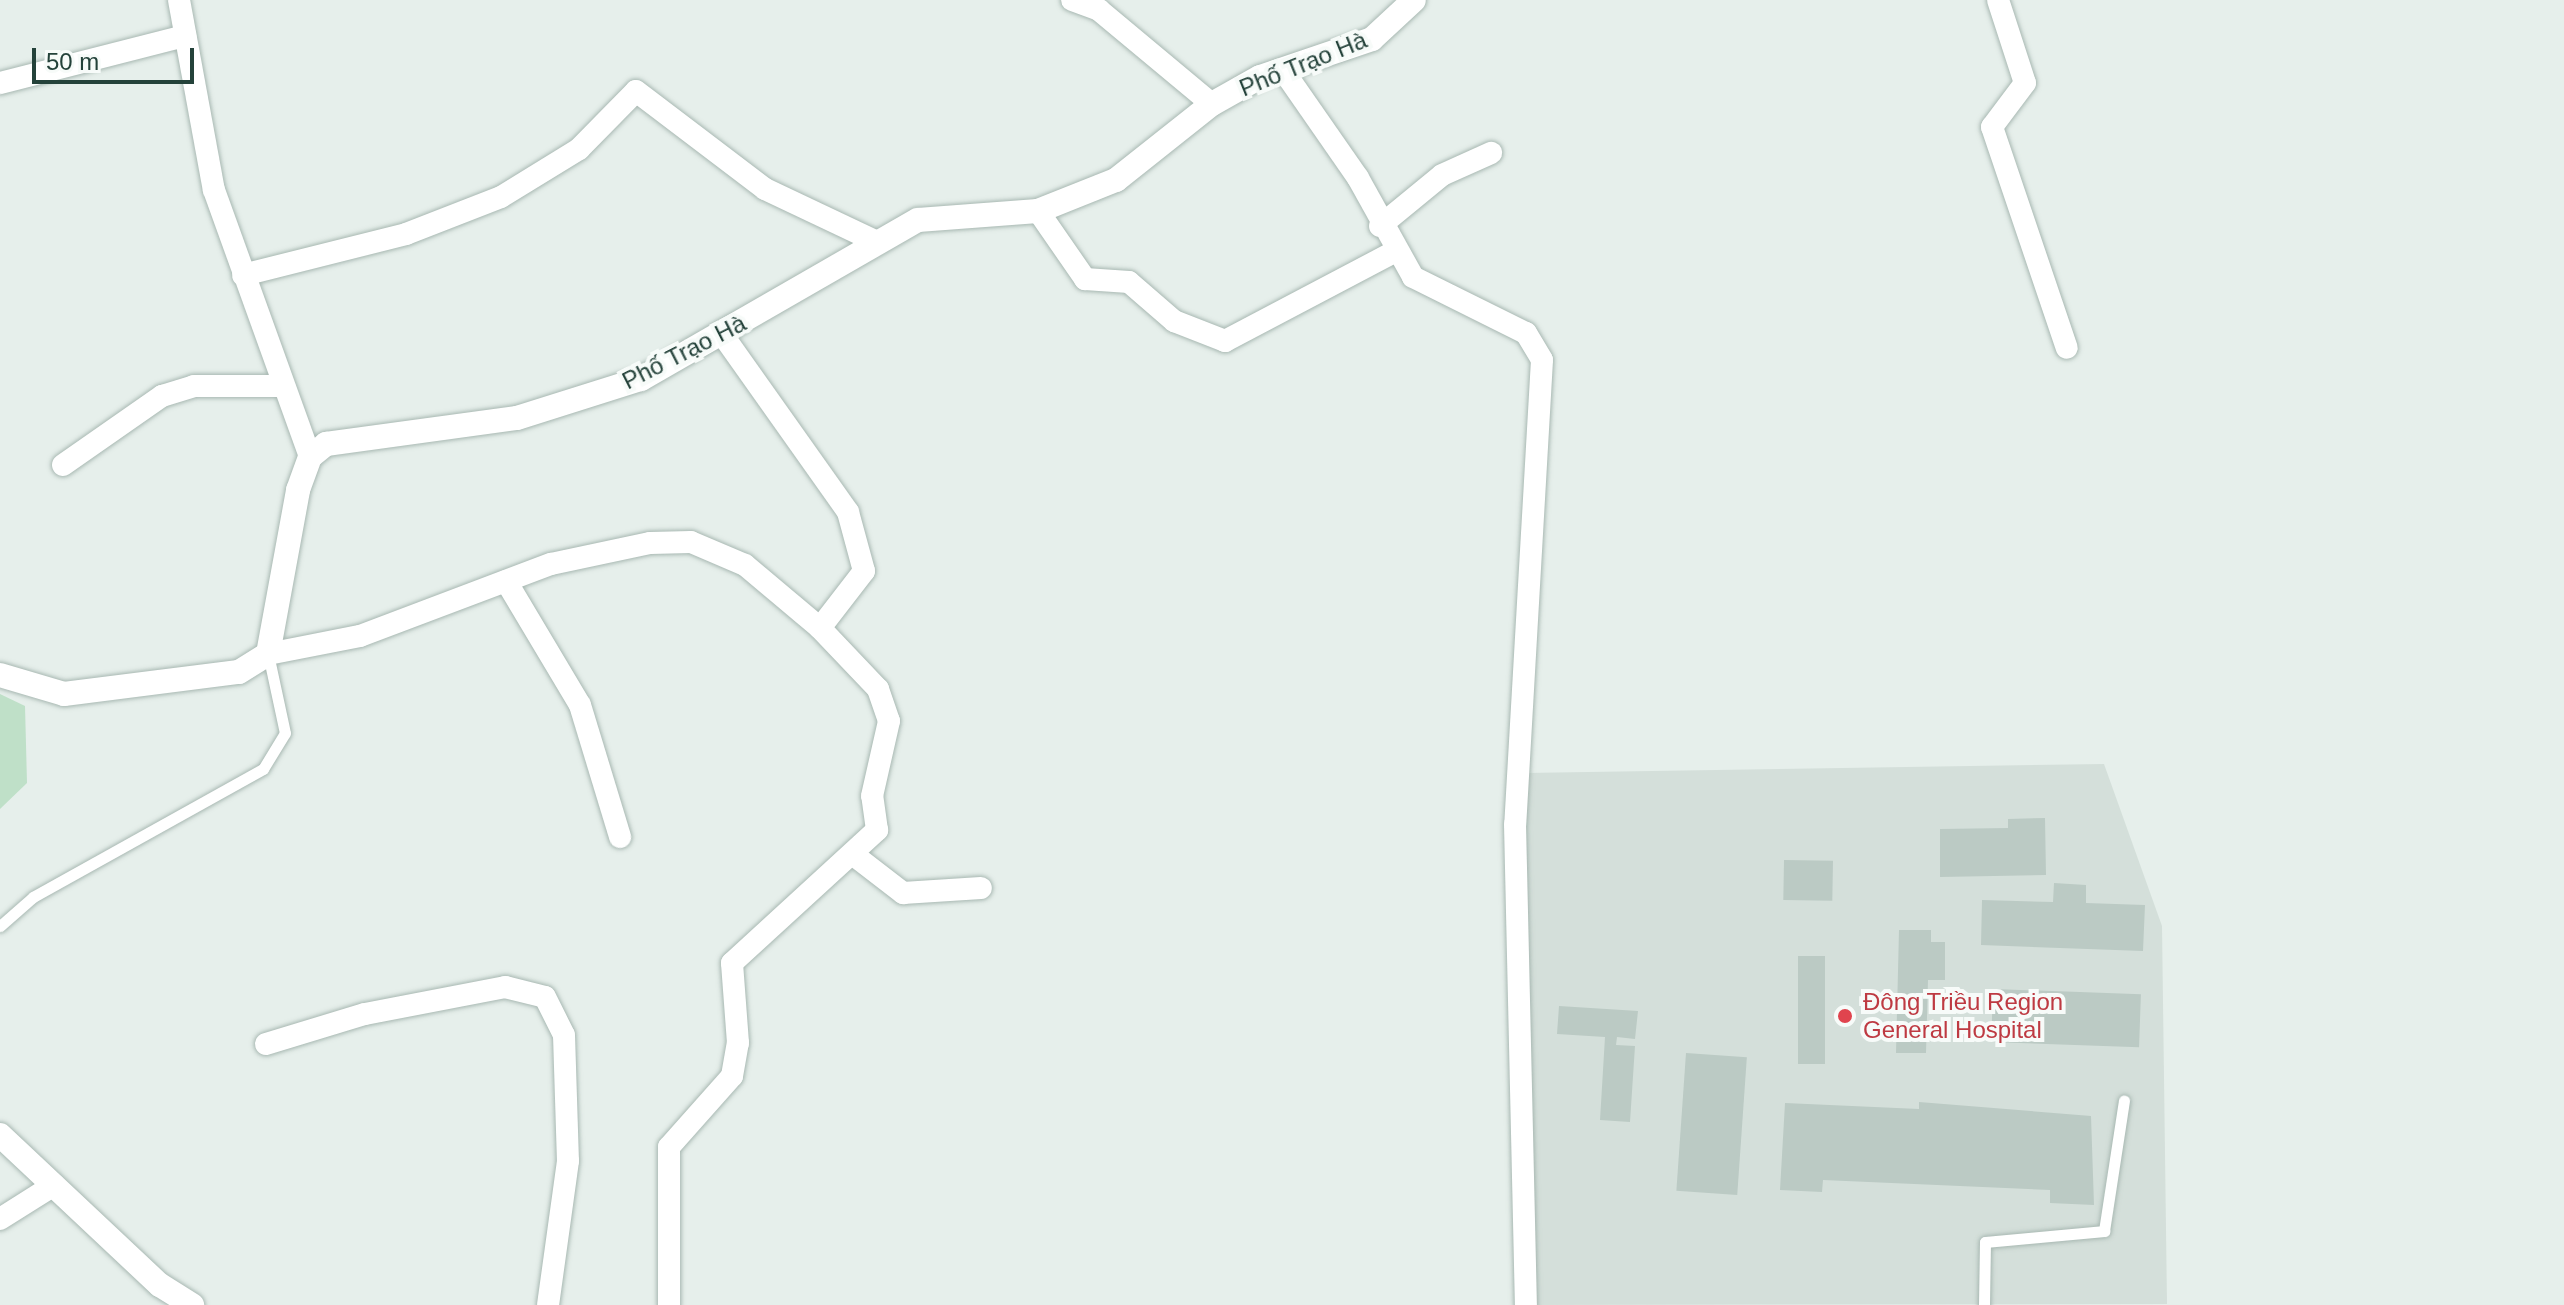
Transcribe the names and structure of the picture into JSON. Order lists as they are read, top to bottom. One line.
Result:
{"streets":{"street":["Phố Trạo Hà"]},"places":["Đông Triều Region General Hospital"],"scale_bar":"50 m"}
